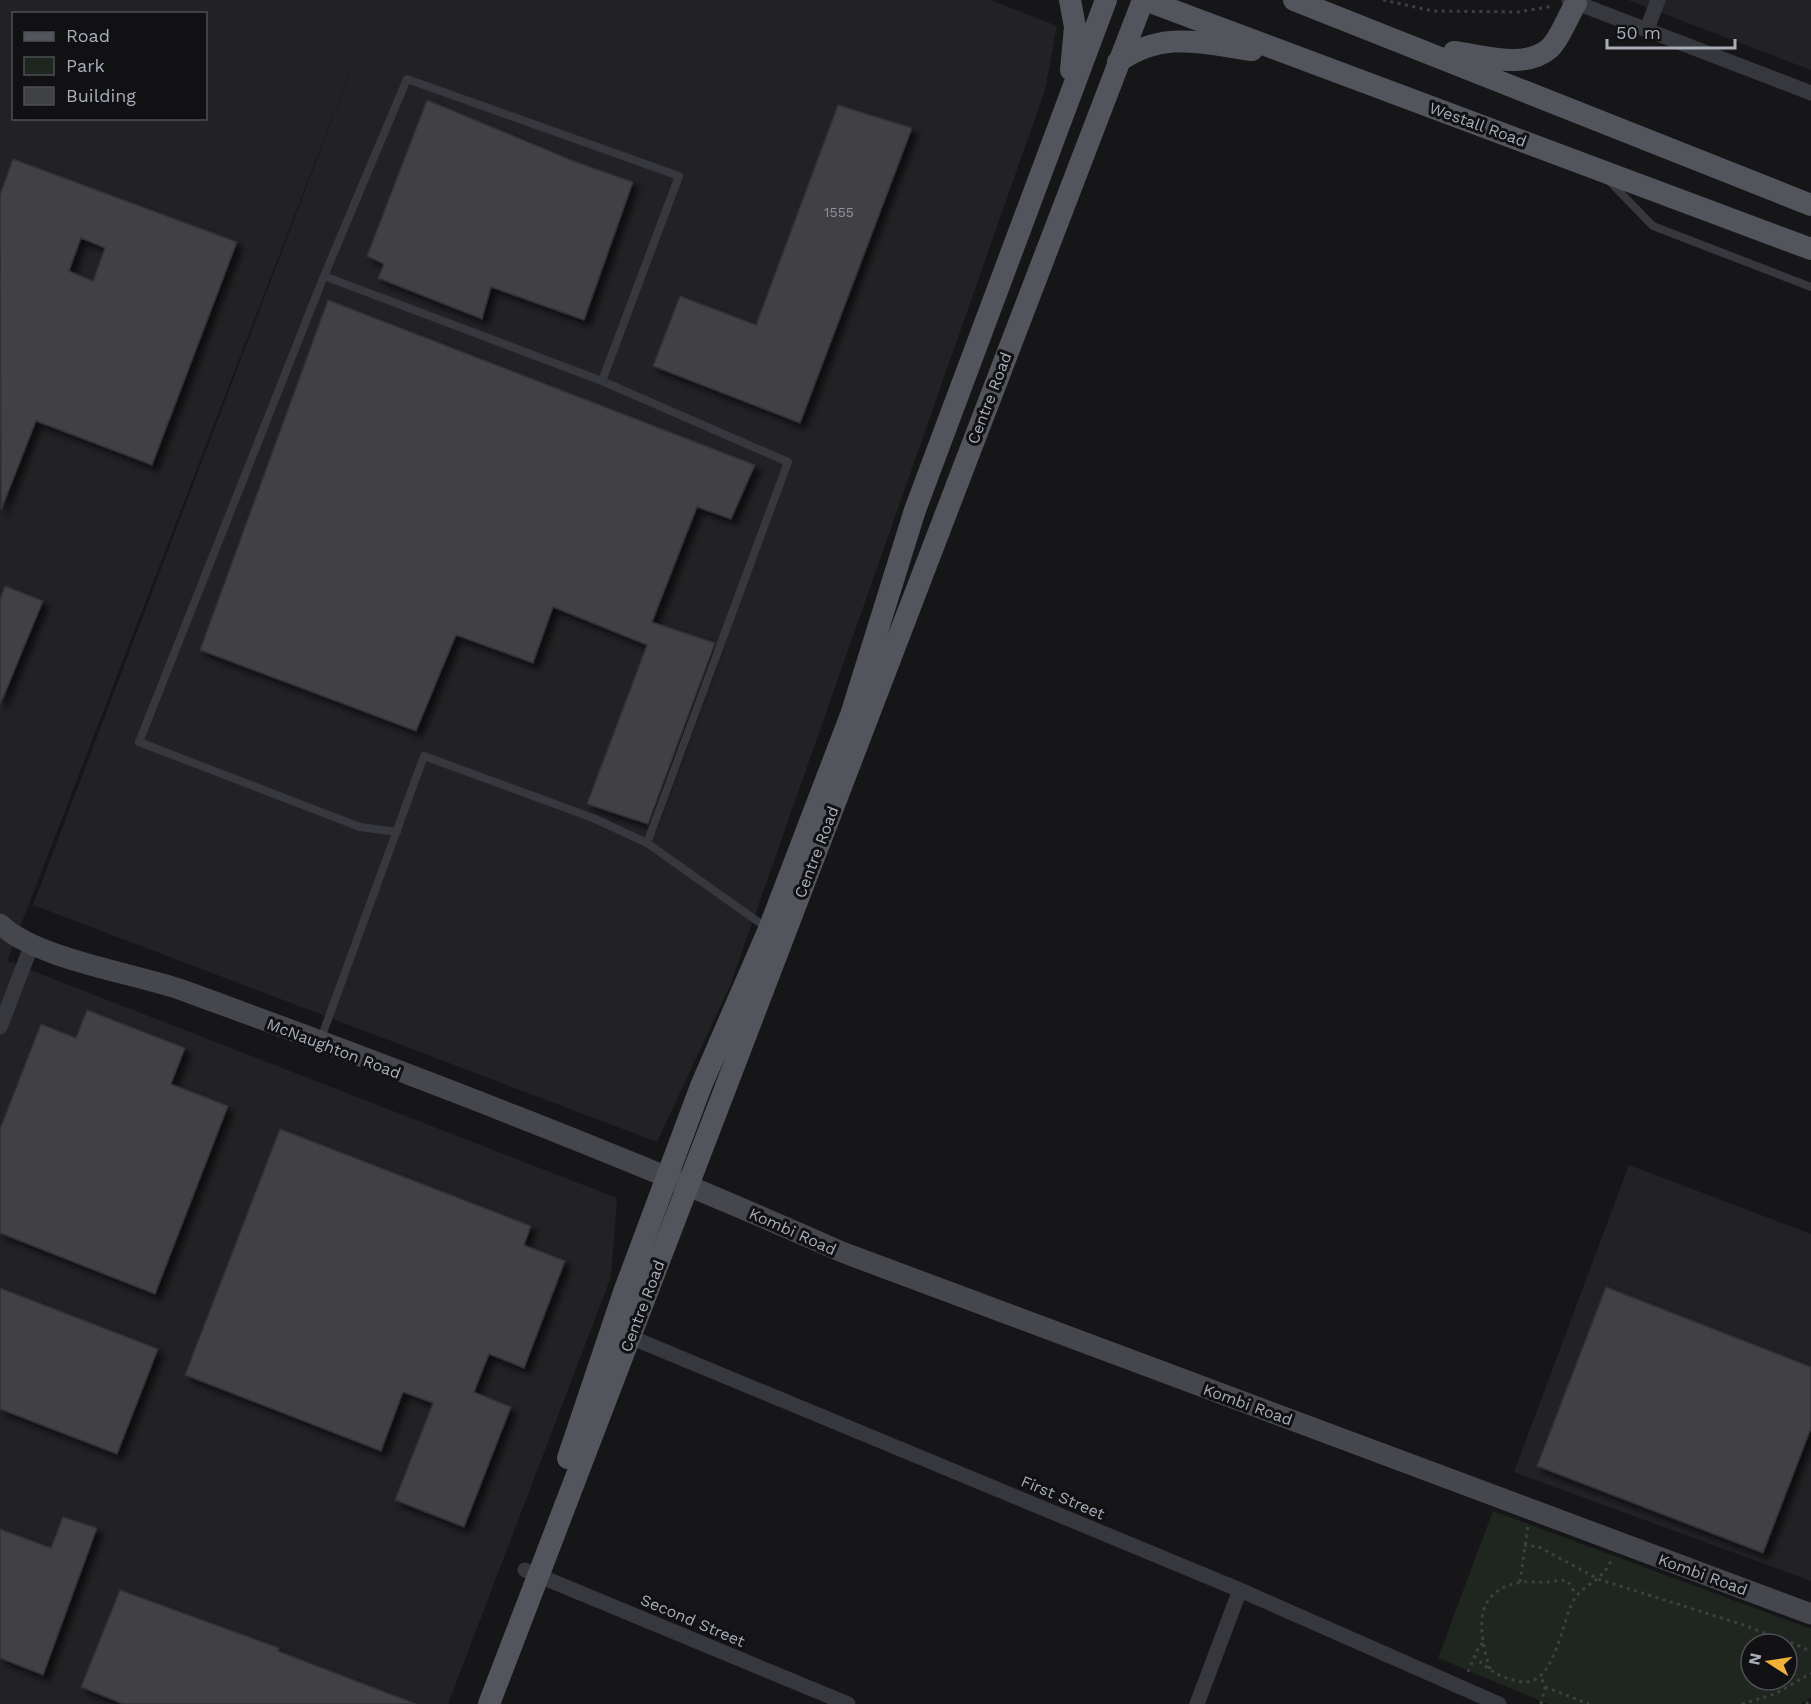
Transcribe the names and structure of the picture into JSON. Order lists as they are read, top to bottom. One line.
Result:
{"streets":{"main road":["Westall Road","Centre Road","McNaughton Road","Kombi Road"],"street":["First Street","Second Street"]},"crossings":[["Westall Road","Centre Road"],["Centre Road","McNaughton Road"],["Centre Road","Kombi Road"],["Centre Road","First Street"],["Centre Road","Second Street"],["McNaughton Road","Kombi Road"]],"house_numbers":["1555"],"legend":["Road","Park","Building"],"scale_bar":"50 m","north":"left"}
